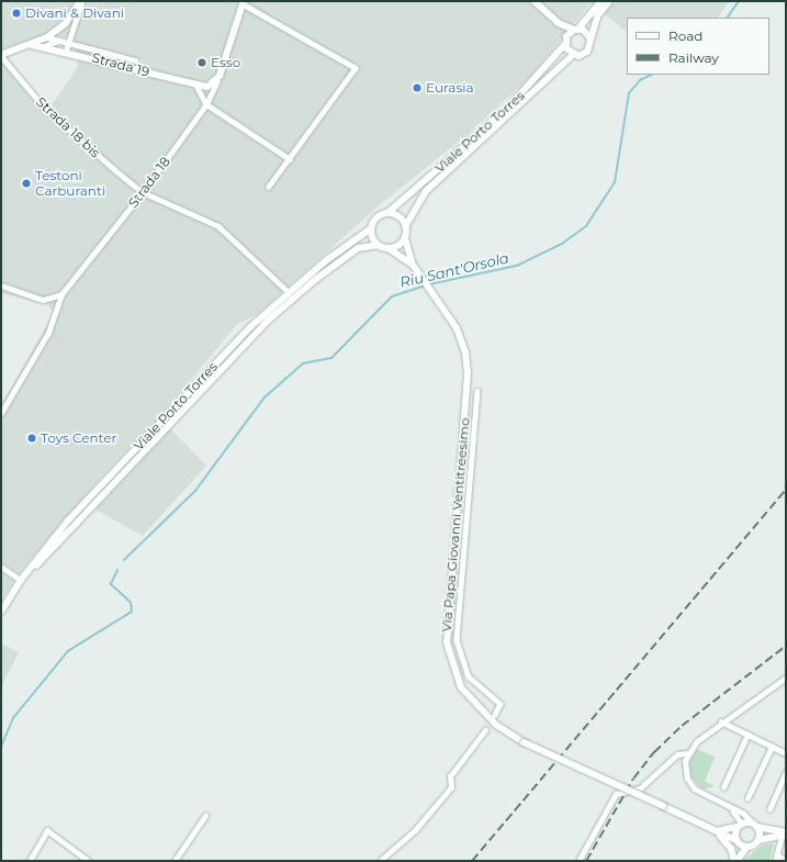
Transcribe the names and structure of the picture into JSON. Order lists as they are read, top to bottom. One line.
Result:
{"streets":{"main road":["Viale Porto Torres","Via Papa Giovanni Ventitreesimo"],"street":["Strada 19","Strada 18 bis","Strada 18"]},"crossings":[["Strada 19","Strada 18"],["Strada 18 bis","Viale Porto Torres"],["Strada 18 bis","Strada 18"],["Viale Porto Torres","Via Papa Giovanni Ventitreesimo"]],"water":["Riu Sant'Orsola"],"places":["Divani & Divani","Esso","Eurasia","Testoni Carburanti","Toys Center"],"legend":["Road","Railway"]}
